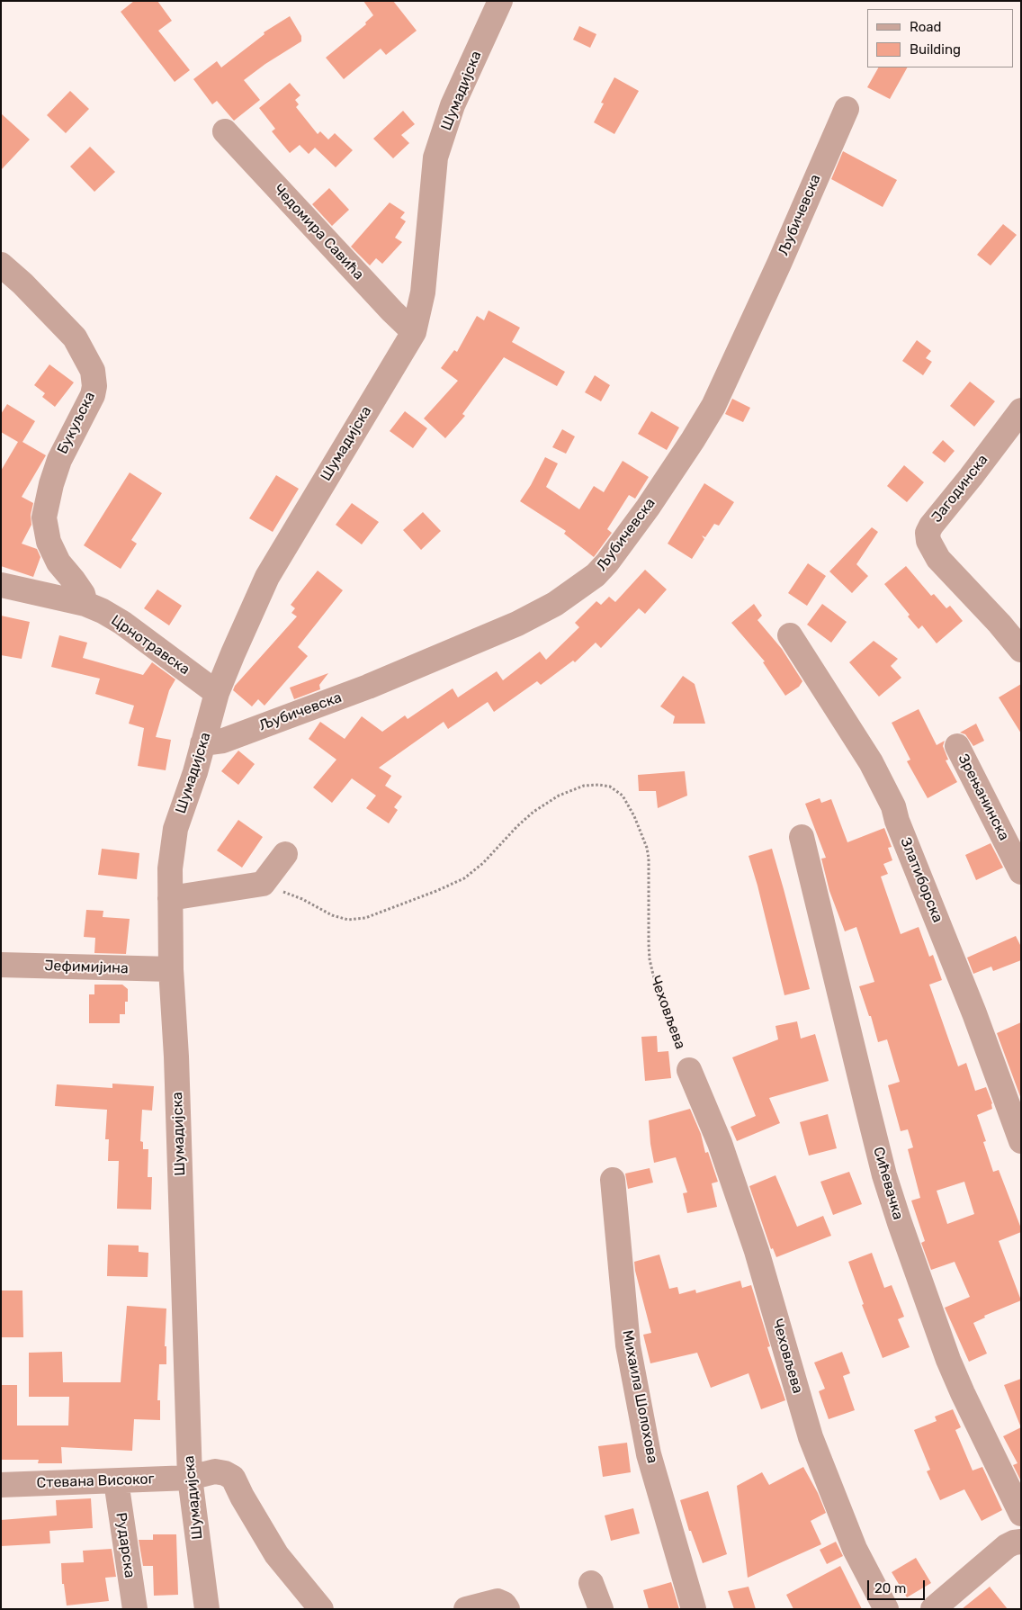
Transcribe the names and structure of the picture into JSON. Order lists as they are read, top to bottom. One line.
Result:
{"streets":{"street":["Шумадијска","Љубичевска","Чедомира Савића","Букуљска","Јагодинска","Црнотравска","Зрењанинска","Златиборска","Јефимијина","Чеховљева","Сићевачка","Михаила Шолохова","Стевана Високог","Рударска"]},"crossings":[["Шумадијска","Љубичевска"],["Шумадијска","Чедомира Савића"],["Шумадијска","Црнотравска"],["Шумадијска","Јефимијина"],["Шумадијска","Стевана Високог"],["Букуљска","Црнотравска"],["Стевана Високог","Рударска"]],"legend":["Road","Building"],"scale_bar":"20 m"}
